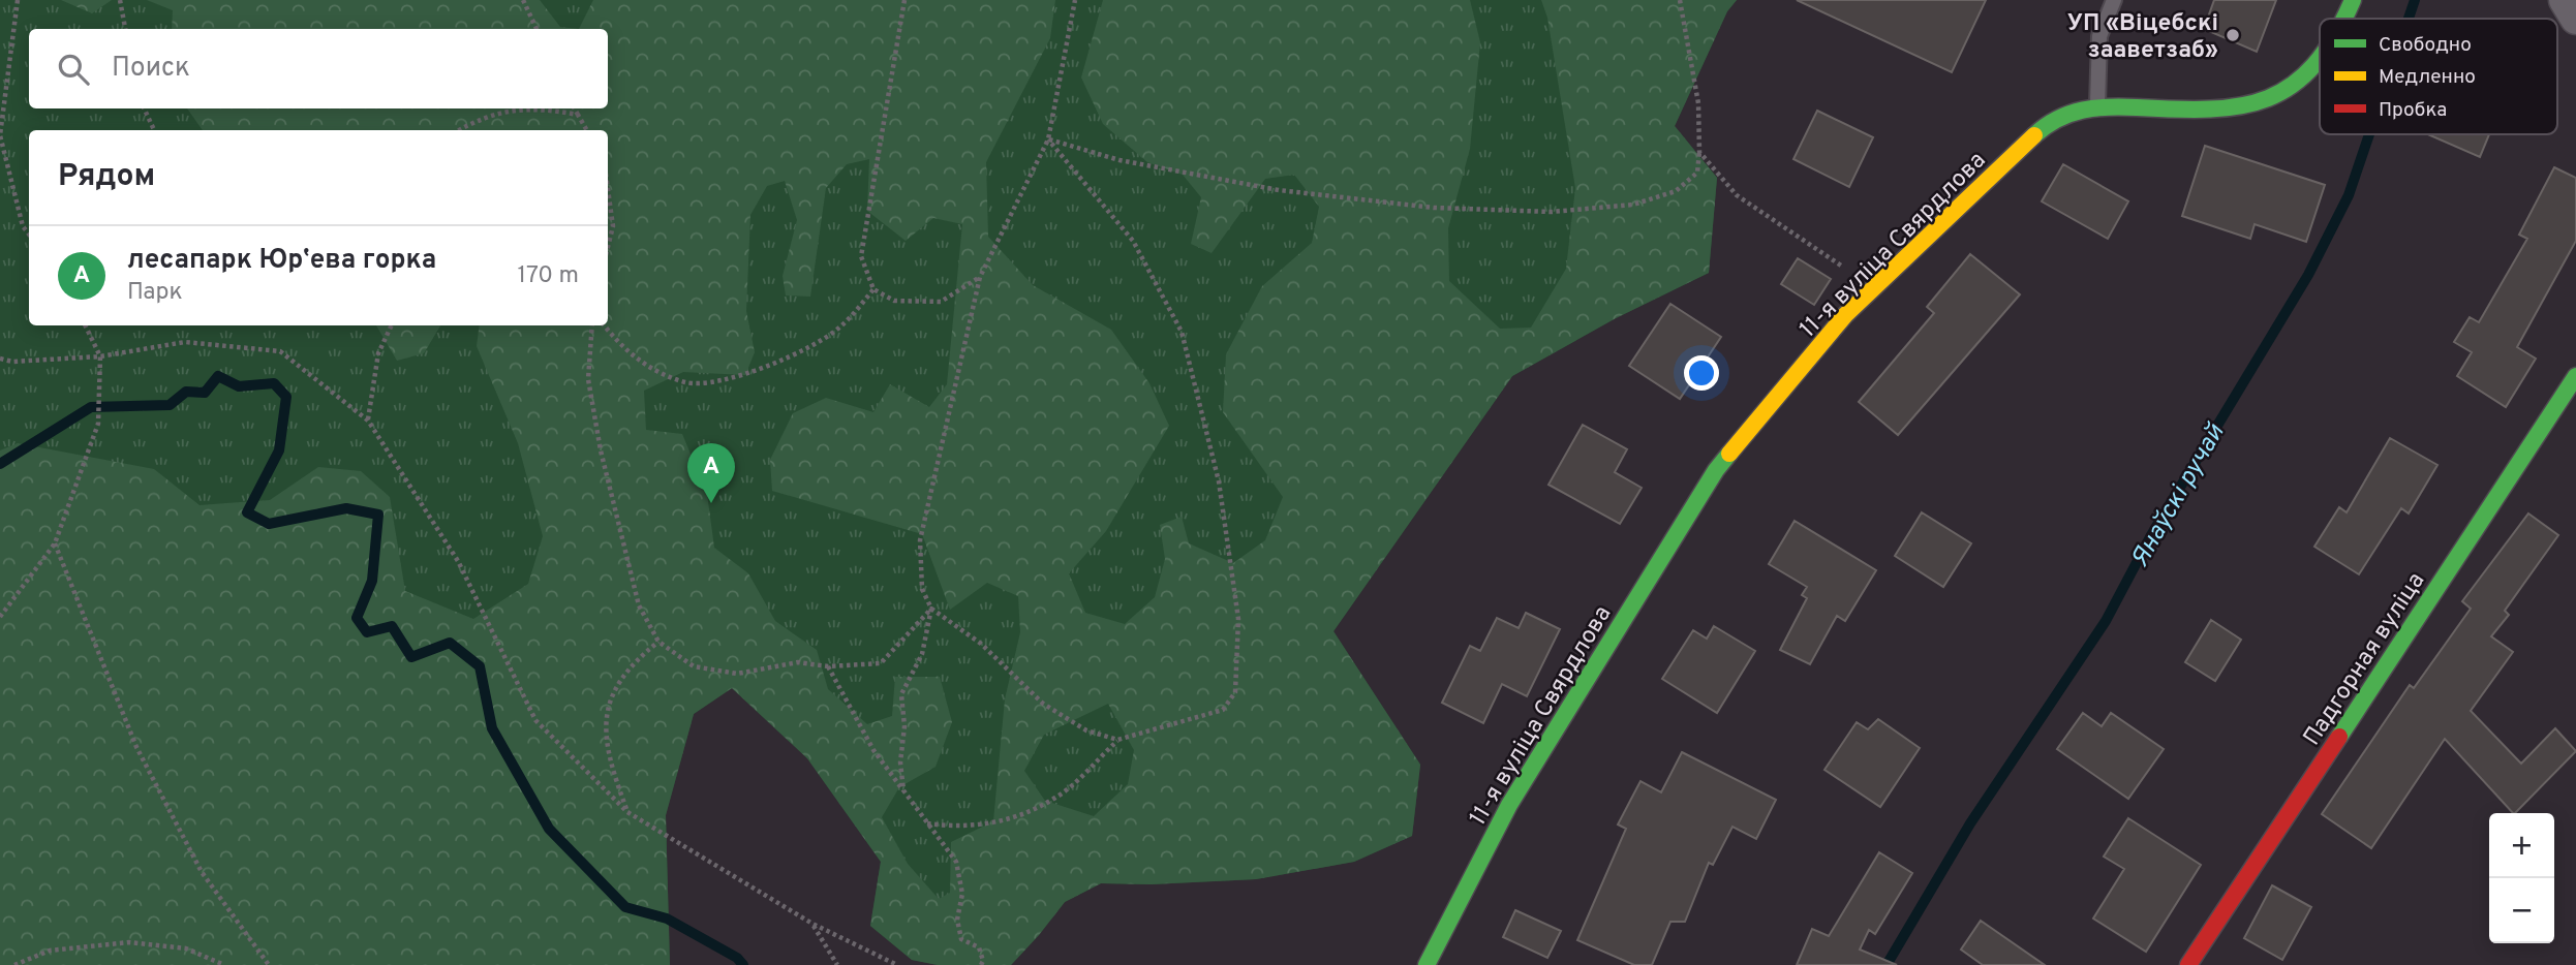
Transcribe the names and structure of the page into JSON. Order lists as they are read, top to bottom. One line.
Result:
{"streets":{"street":["11-я вуліца Свярдлова","Падгорная вуліца"]},"water":["Янаўскі ручай"],"places":["УП «Віцебскі зааветзаб»"],"legend":["Свободно","Медленно","Пробка"],"page":{"search":"Поиск","heading":"Рядом","list":[{"mark":"A","name":"лесапарк Юрʼева горка","note":"Парк","value":"170 m"}],"pins":"A","map_buttons":["+","−"]}}
